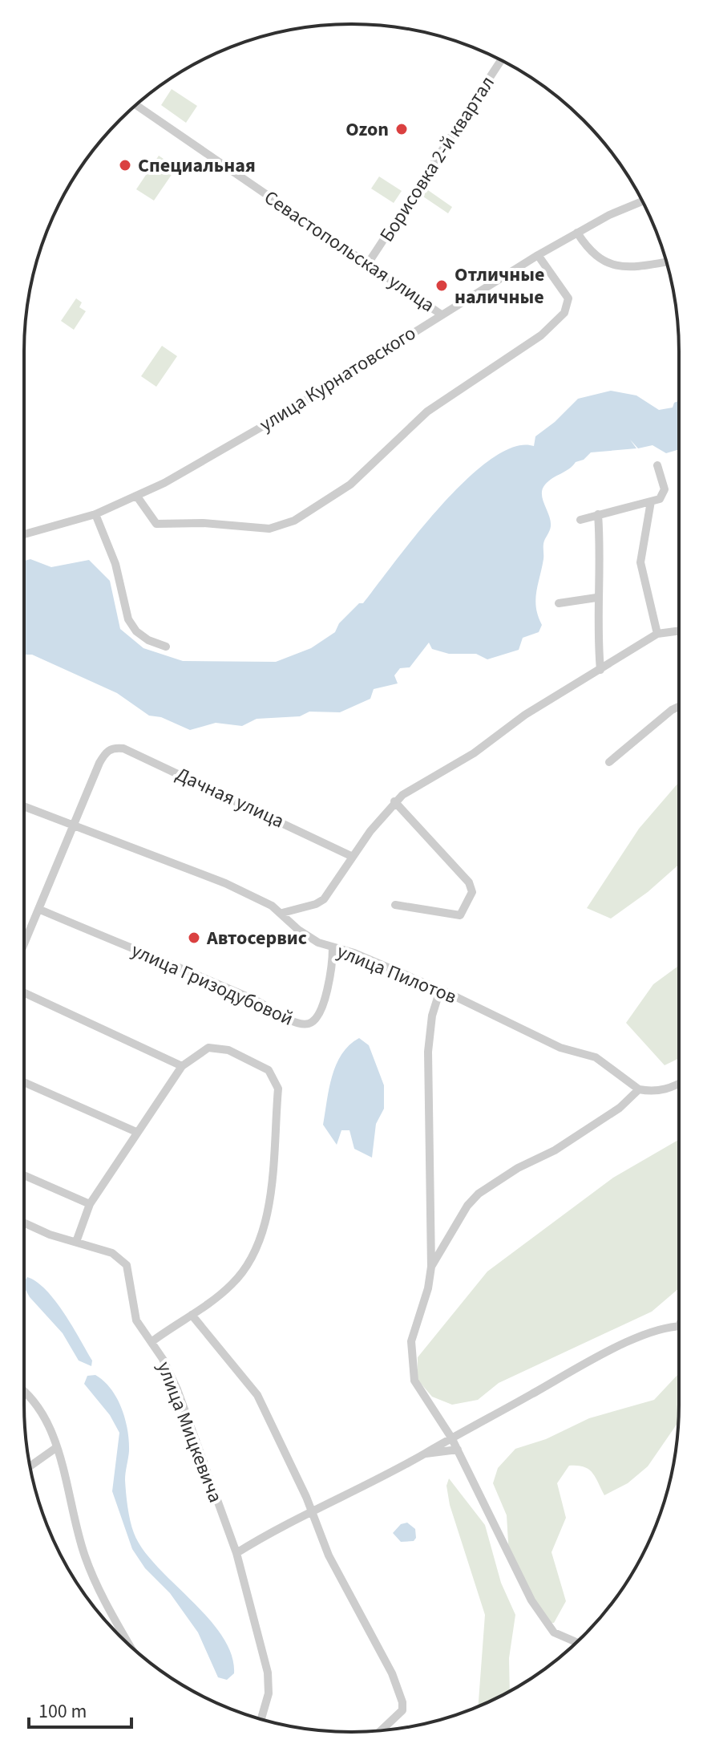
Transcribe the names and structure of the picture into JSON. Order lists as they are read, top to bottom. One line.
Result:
{"streets":{"street":["Борисовка 2-й квартал","Севастопольская улица","улица Курнатовского","Дачная улица","улица Пилотов","улица Гризодубовой","улица Мицкевича"]},"crossings":[["Борисовка 2-й квартал","Севастопольская улица"],["Севастопольская улица","улица Курнатовского"],["Дачная улица","улица Пилотов"],["улица Пилотов","улица Гризодубовой"]],"places":["Ozon","Специальная","Отличные наличные","Автосервис"],"scale_bar":"100 m"}
